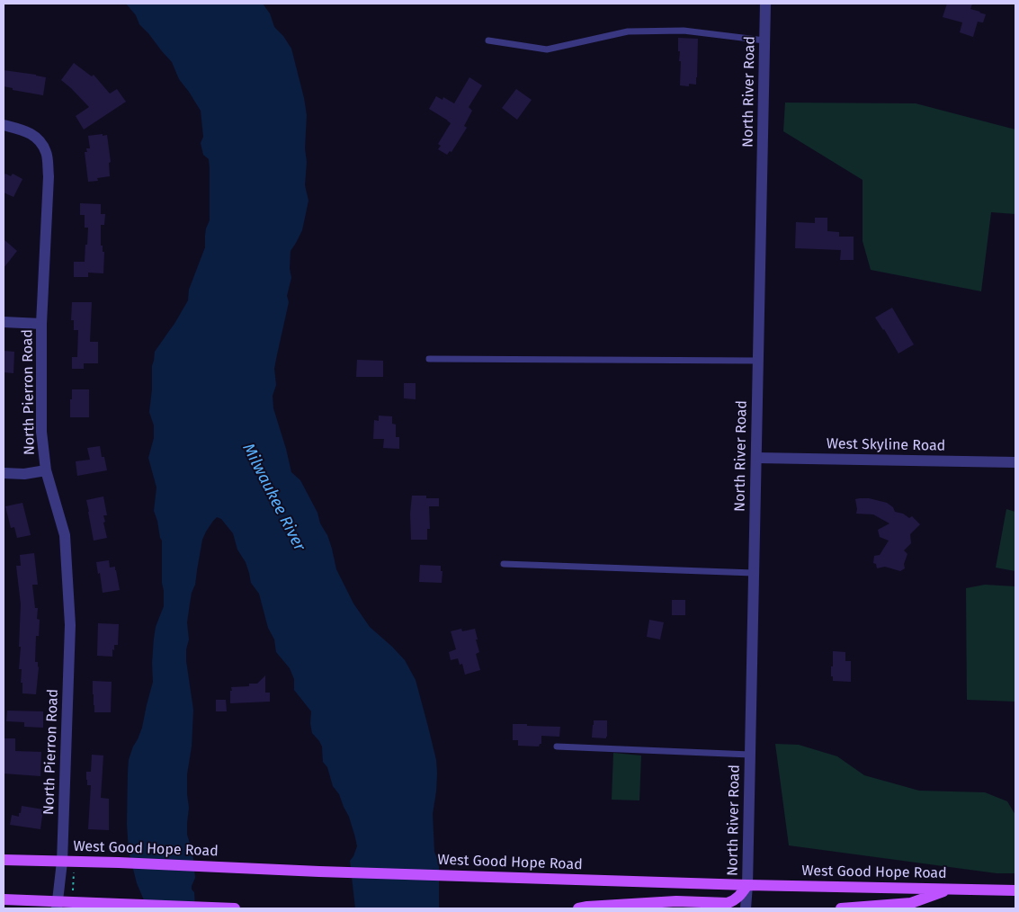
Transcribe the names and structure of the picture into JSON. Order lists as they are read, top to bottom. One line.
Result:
{"streets":{"main road":["West Good Hope Road"],"street":["North River Road","North Pierron Road","West Skyline Road"]},"crossings":[["North River Road","West Skyline Road"],["North River Road","West Good Hope Road"],["North Pierron Road","West Good Hope Road"]],"water":["Milwaukee River"]}
